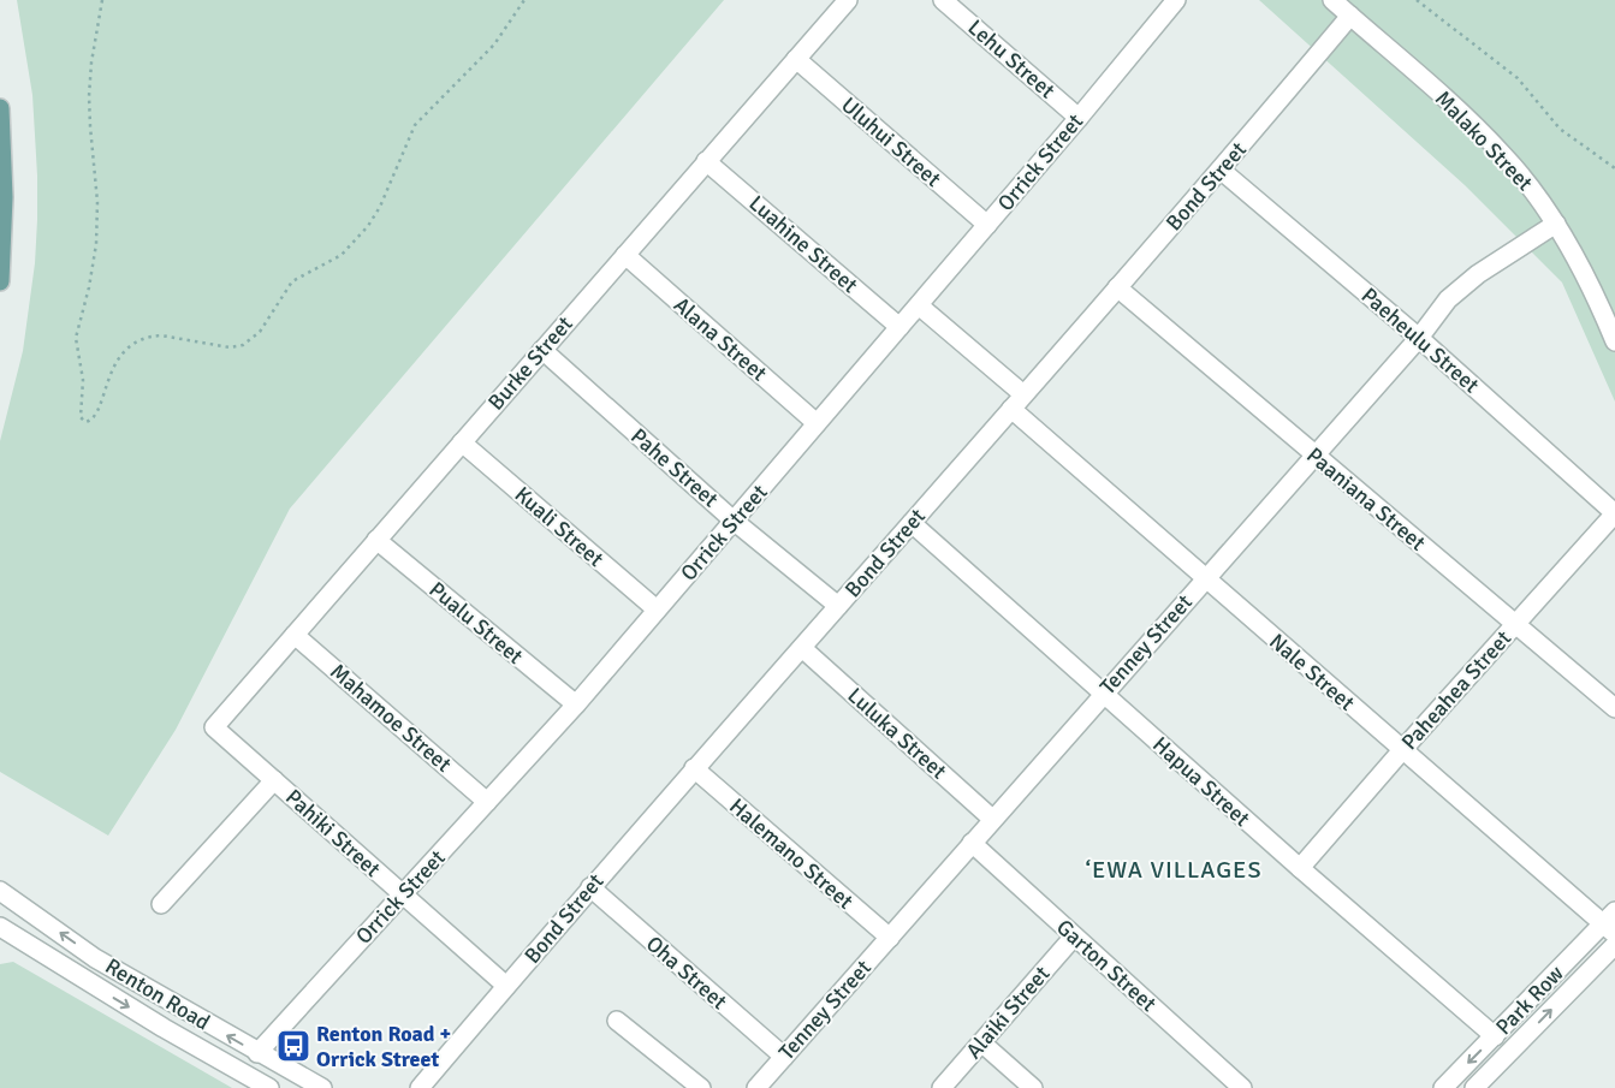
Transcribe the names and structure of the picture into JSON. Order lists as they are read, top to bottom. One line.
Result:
{"streets":{"street":["Lehu Street","Malako Street","Uluhui Street","Orrick Street","Bond Street","Luahine Street","Alana Street","Paeheulu Street","Burke Street","Pahe Street","Paaniana Street","Kuali Street","Pualu Street","Tenney Street","Nale Street","Paheahea Street","Mahamoe Street","Luluka Street","Hapua Street","Pahiki Street","Halemano Street","Garton Street","Oha Street","Renton Road","Park Row","Alaiki Street"]},"crossings":[["Lehu Street","Orrick Street"],["Malako Street","Bond Street"],["Malako Street","Tenney Street"],["Uluhui Street","Orrick Street"],["Uluhui Street","Burke Street"],["Orrick Street","Luahine Street"],["Orrick Street","Alana Street"],["Orrick Street","Pahe Street"],["Orrick Street","Kuali Street"],["Orrick Street","Pualu Street"],["Orrick Street","Mahamoe Street"],["Orrick Street","Pahiki Street"],["Orrick Street","Renton Road"],["Bond Street","Paeheulu Street"],["Bond Street","Pahe Street"],["Bond Street","Paaniana Street"],["Bond Street","Nale Street"],["Bond Street","Luluka Street"],["Bond Street","Hapua Street"],["Bond Street","Pahiki Street"],["Bond Street","Halemano Street"],["Bond Street","Oha Street"],["Luahine Street","Burke Street"],["Alana Street","Burke Street"],["Paeheulu Street","Tenney Street"],["Paeheulu Street","Paheahea Street"],["Burke Street","Pahe Street"],["Burke Street","Kuali Street"],["Burke Street","Pualu Street"],["Burke Street","Mahamoe Street"],["Burke Street","Pahiki Street"],["Paaniana Street","Tenney Street"],["Paaniana Street","Paheahea Street"],["Tenney Street","Nale Street"],["Tenney Street","Luluka Street"],["Tenney Street","Hapua Street"],["Tenney Street","Halemano Street"],["Tenney Street","Garton Street"],["Tenney Street","Oha Street"],["Nale Street","Paheahea Street"],["Nale Street","Park Row"],["Paheahea Street","Hapua Street"],["Hapua Street","Park Row"],["Garton Street","Alaiki Street"]],"districts":["‘EWA VILLAGES"],"places":{"bus stop":["Renton Road + Orrick Street"]}}
